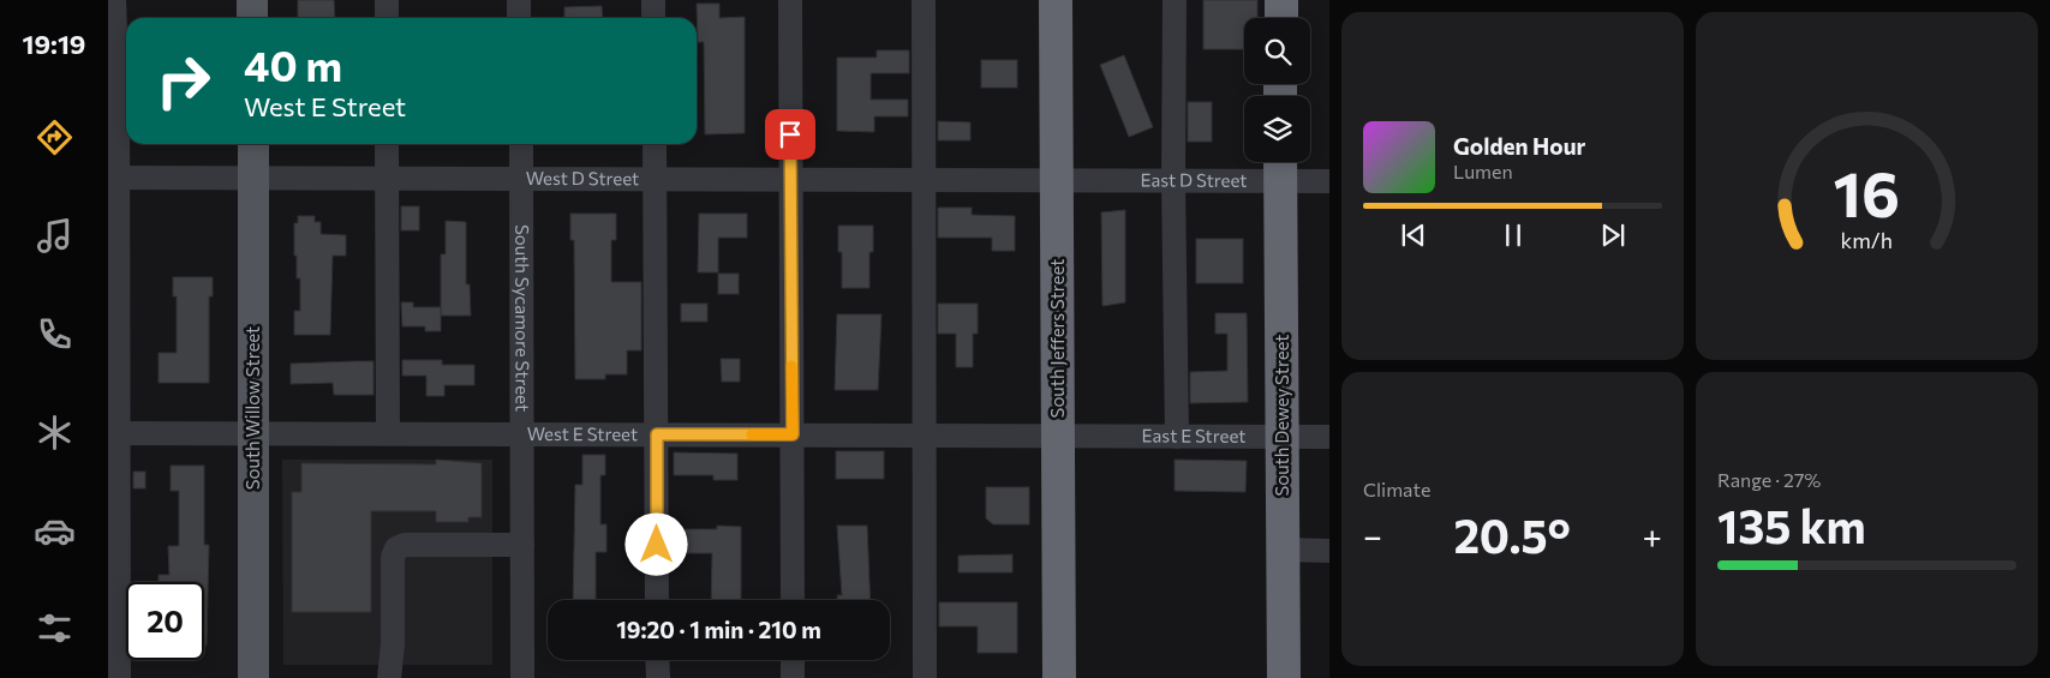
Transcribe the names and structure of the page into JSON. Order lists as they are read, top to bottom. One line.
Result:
{"streets":{"highway":["South Jeffers Street","South Dewey Street"],"main road":["South Willow Street"],"street":["West D Street","East D Street","South Sycamore Street","West E Street","East E Street"]},"crossings":[["West D Street","East D Street"],["West D Street","South Sycamore Street"],["West D Street","South Jeffers Street"],["West D Street","South Willow Street"],["East D Street","South Jeffers Street"],["East D Street","South Dewey Street"],["South Sycamore Street","West E Street"],["South Jeffers Street","West E Street"],["South Jeffers Street","East E Street"],["South Willow Street","West E Street"],["South Dewey Street","East E Street"],["West E Street","East E Street"]],"page":{"tabs":"19:19","turn":["40 m","West E Street"],"song":["Golden Hour","Lumen"],"tile":["Climate",["Range · 27%","135 km"]],"heat":["−","20.5°","+"],"limit":"20","trip":"19:20 · 1 min · 210 m","gauge":["16","km/h"]}}
